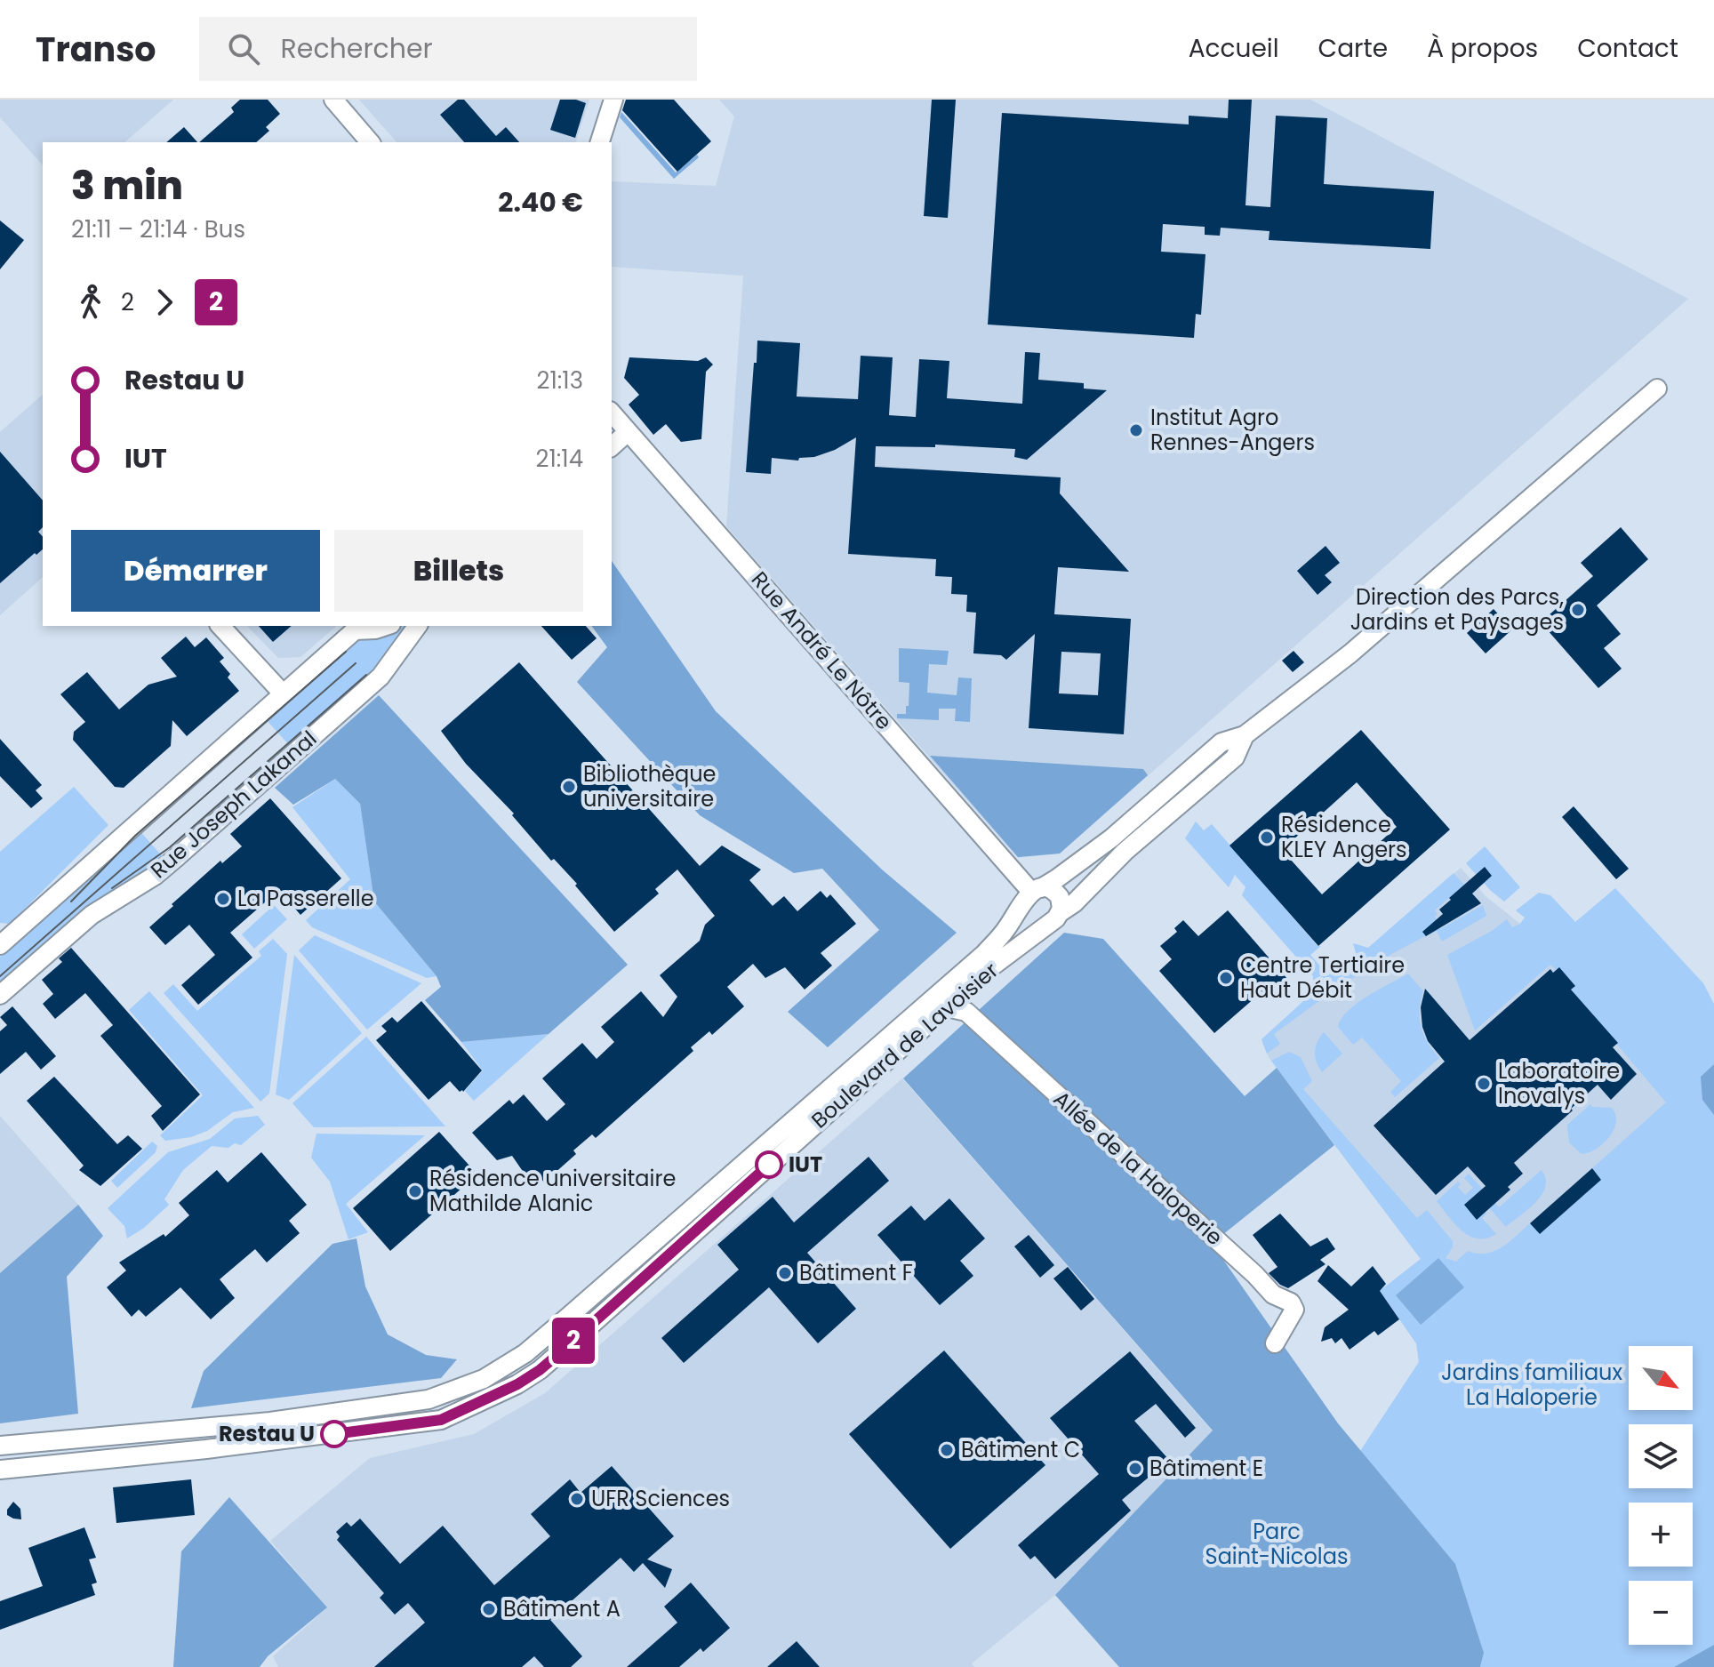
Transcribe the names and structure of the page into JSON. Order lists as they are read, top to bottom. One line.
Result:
{"streets":{"street":["Rue André Le Nôtre","Rue Joseph Lakanal","Boulevard de Lavoisier","Allée de la Haloperie"]},"crossings":[["Rue André Le Nôtre","Boulevard de Lavoisier"],["Boulevard de Lavoisier","Allée de la Haloperie"]],"parks":["Jardins familiaux La Haloperie","Parc Saint-Nicolas"],"places":["Institut Agro Rennes-Angers","Direction des Parcs, Jardins et Paysages","Bibliothèque universitaire","Résidence KLEY Angers","La Passerelle","Centre Tertiaire Haut Débit","Laboratoire Inovalys","IUT","Résidence universitaire Mathilde Alanic","Bâtiment F","Restau U","Bâtiment C","Bâtiment E","UFR Sciences","Bâtiment A"],"lines":["bus line 2"],"north":"bottom right","page":{"header":"Transo","search":"Rechercher","nav":["Accueil","Carte","À propos","Contact"],"on_map":"2","heading":["3 min","21:11 – 21:14 · Bus","2.40 €"],"legs":["2","2"],"list":[{"name":"Restau U","value":"21:13"},{"name":"IUT","value":"21:14"}],"buttons":["Démarrer","Billets"],"map_buttons":["+","−"]}}
